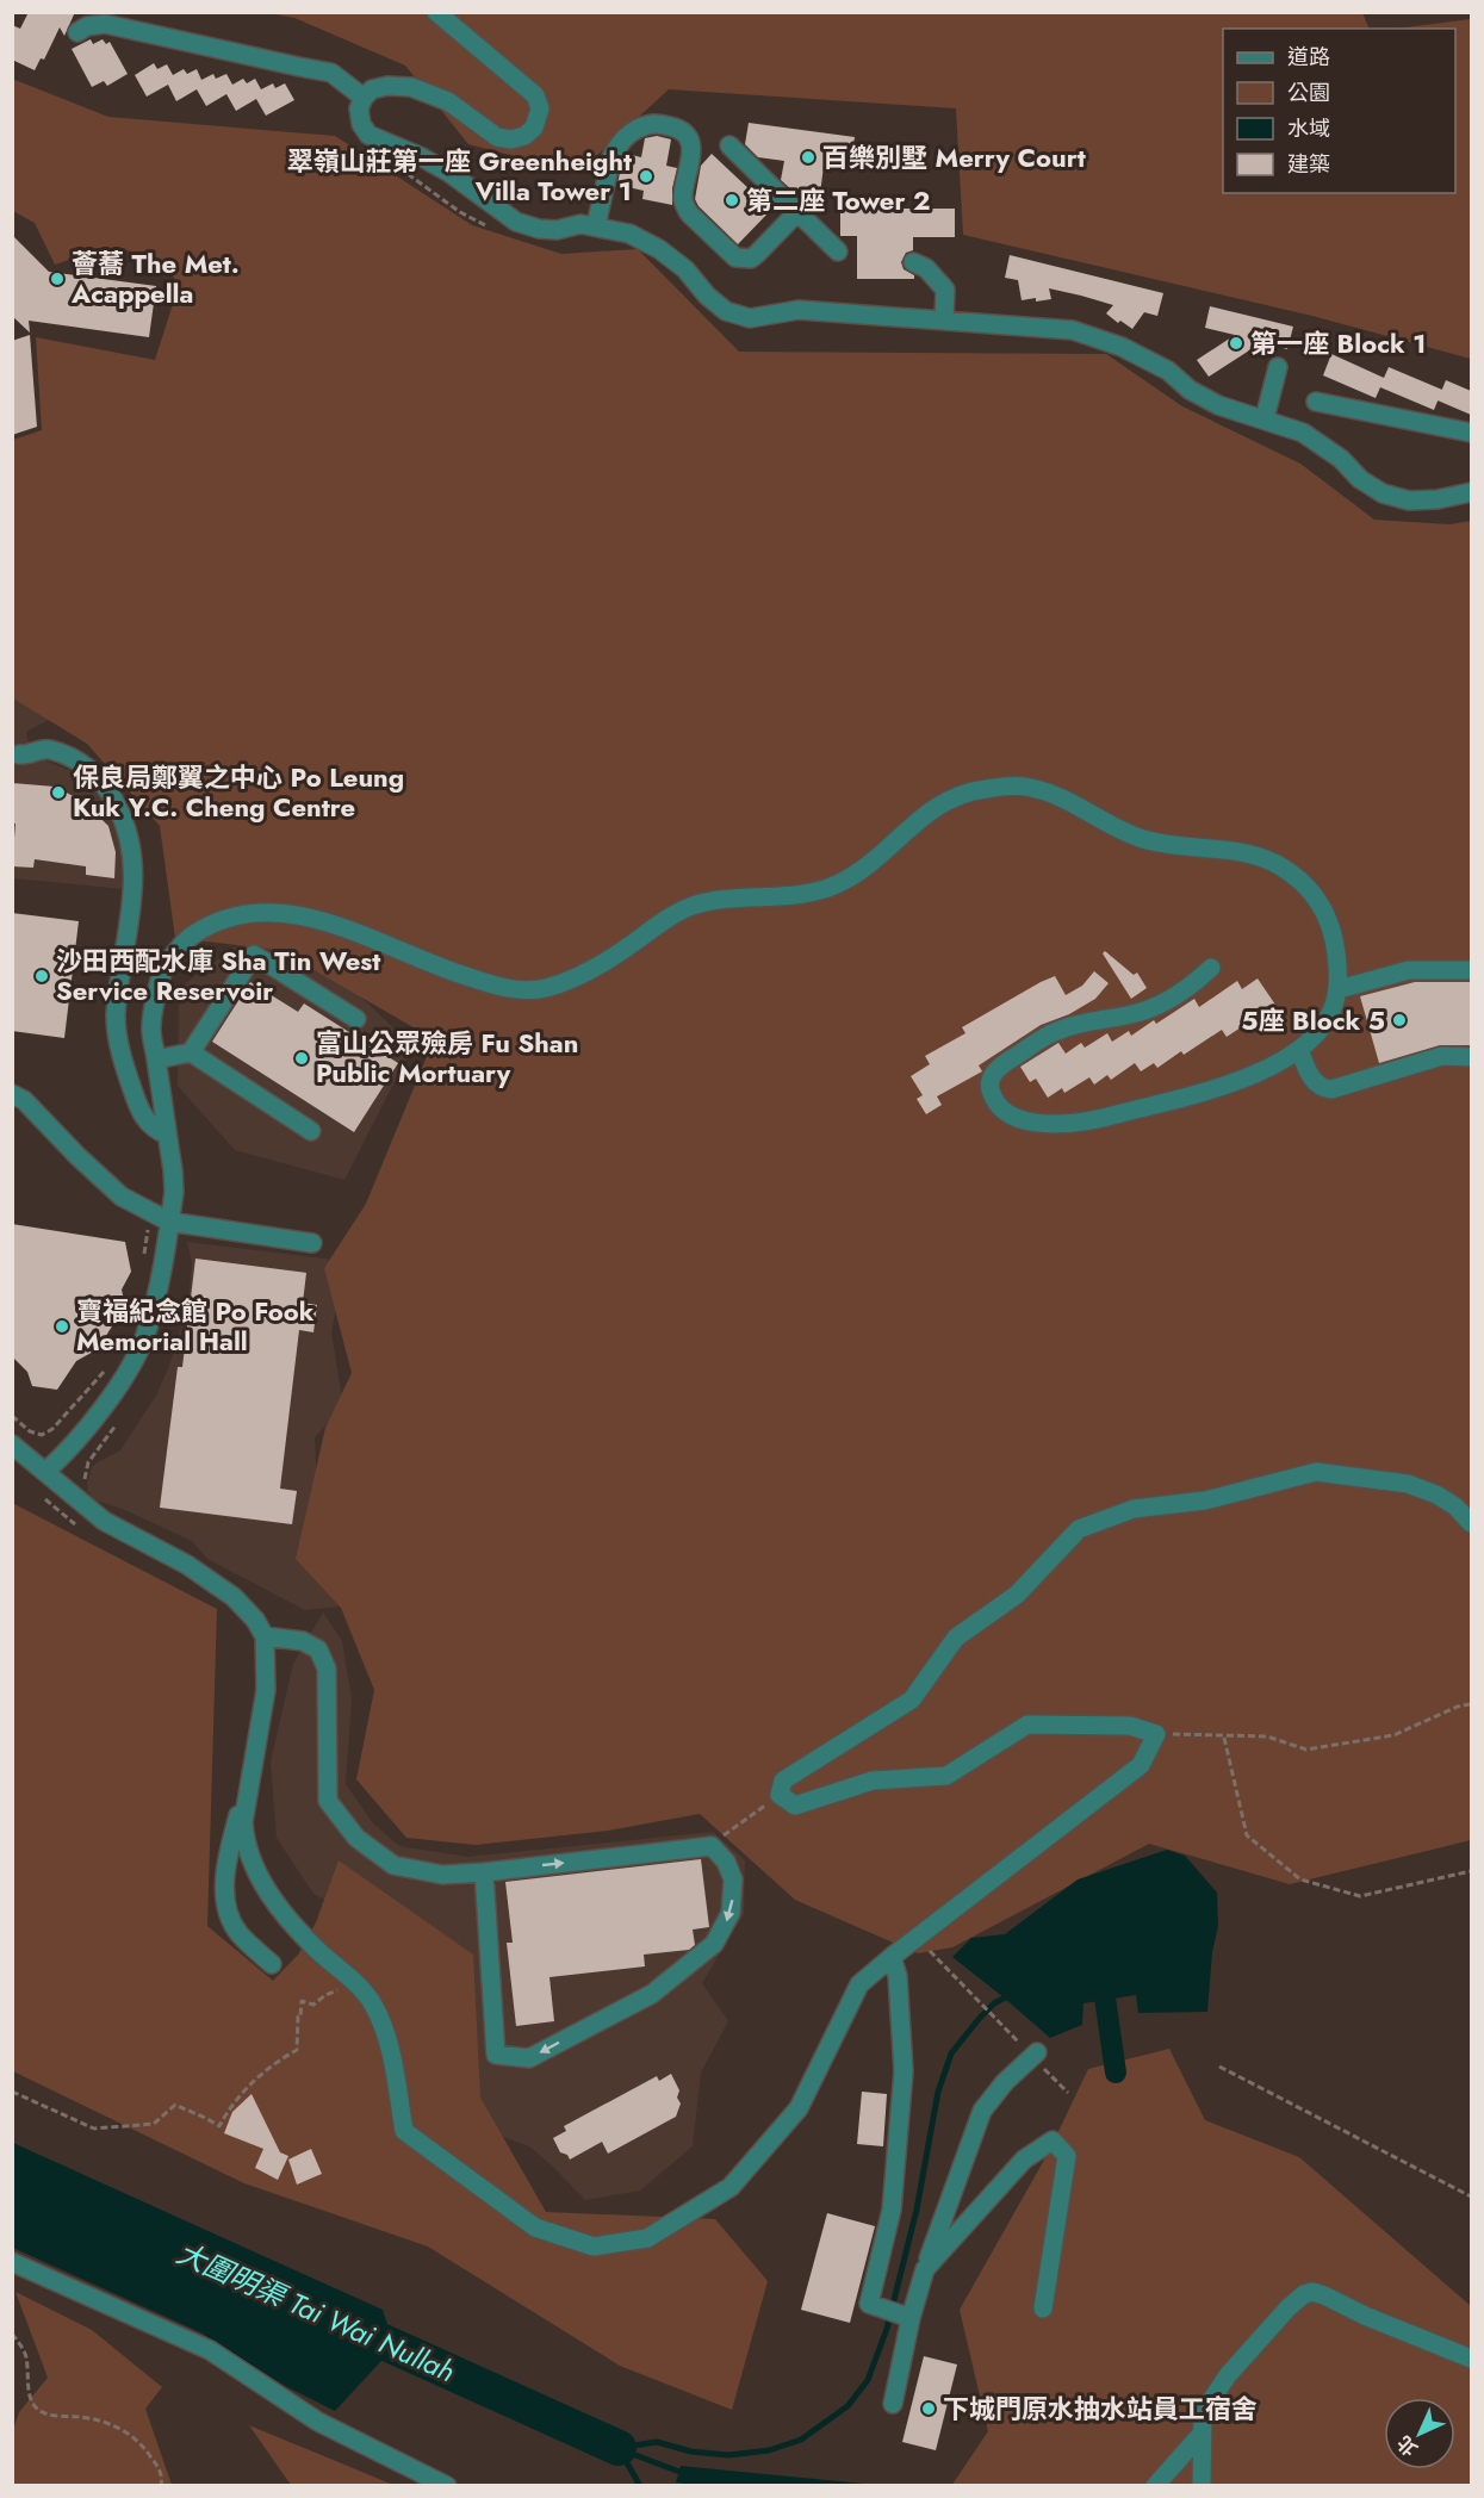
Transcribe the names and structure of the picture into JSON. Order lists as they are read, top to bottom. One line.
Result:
{"water":["大圍明渠 Tai Wai Nullah"],"places":["百樂別墅 Merry Court","翠嶺山莊第一座 Greenheight Villa Tower 1","第二座 Tower 2","薈蕎 The Met. Acappella","第一座 Block 1","保良局鄭翼之中心 Po Leung Kuk Y.C. Cheng Centre","沙田西配水庫 Sha Tin West Service Reservoir","5座 Block 5","富山公眾殮房 Fu Shan Public Mortuary","寶福紀念館 Po Fook Memorial Hall","下城門原水抽水站員工宿舍"],"legend":["道路","公園","水域","建築"],"north":"bottom left"}
